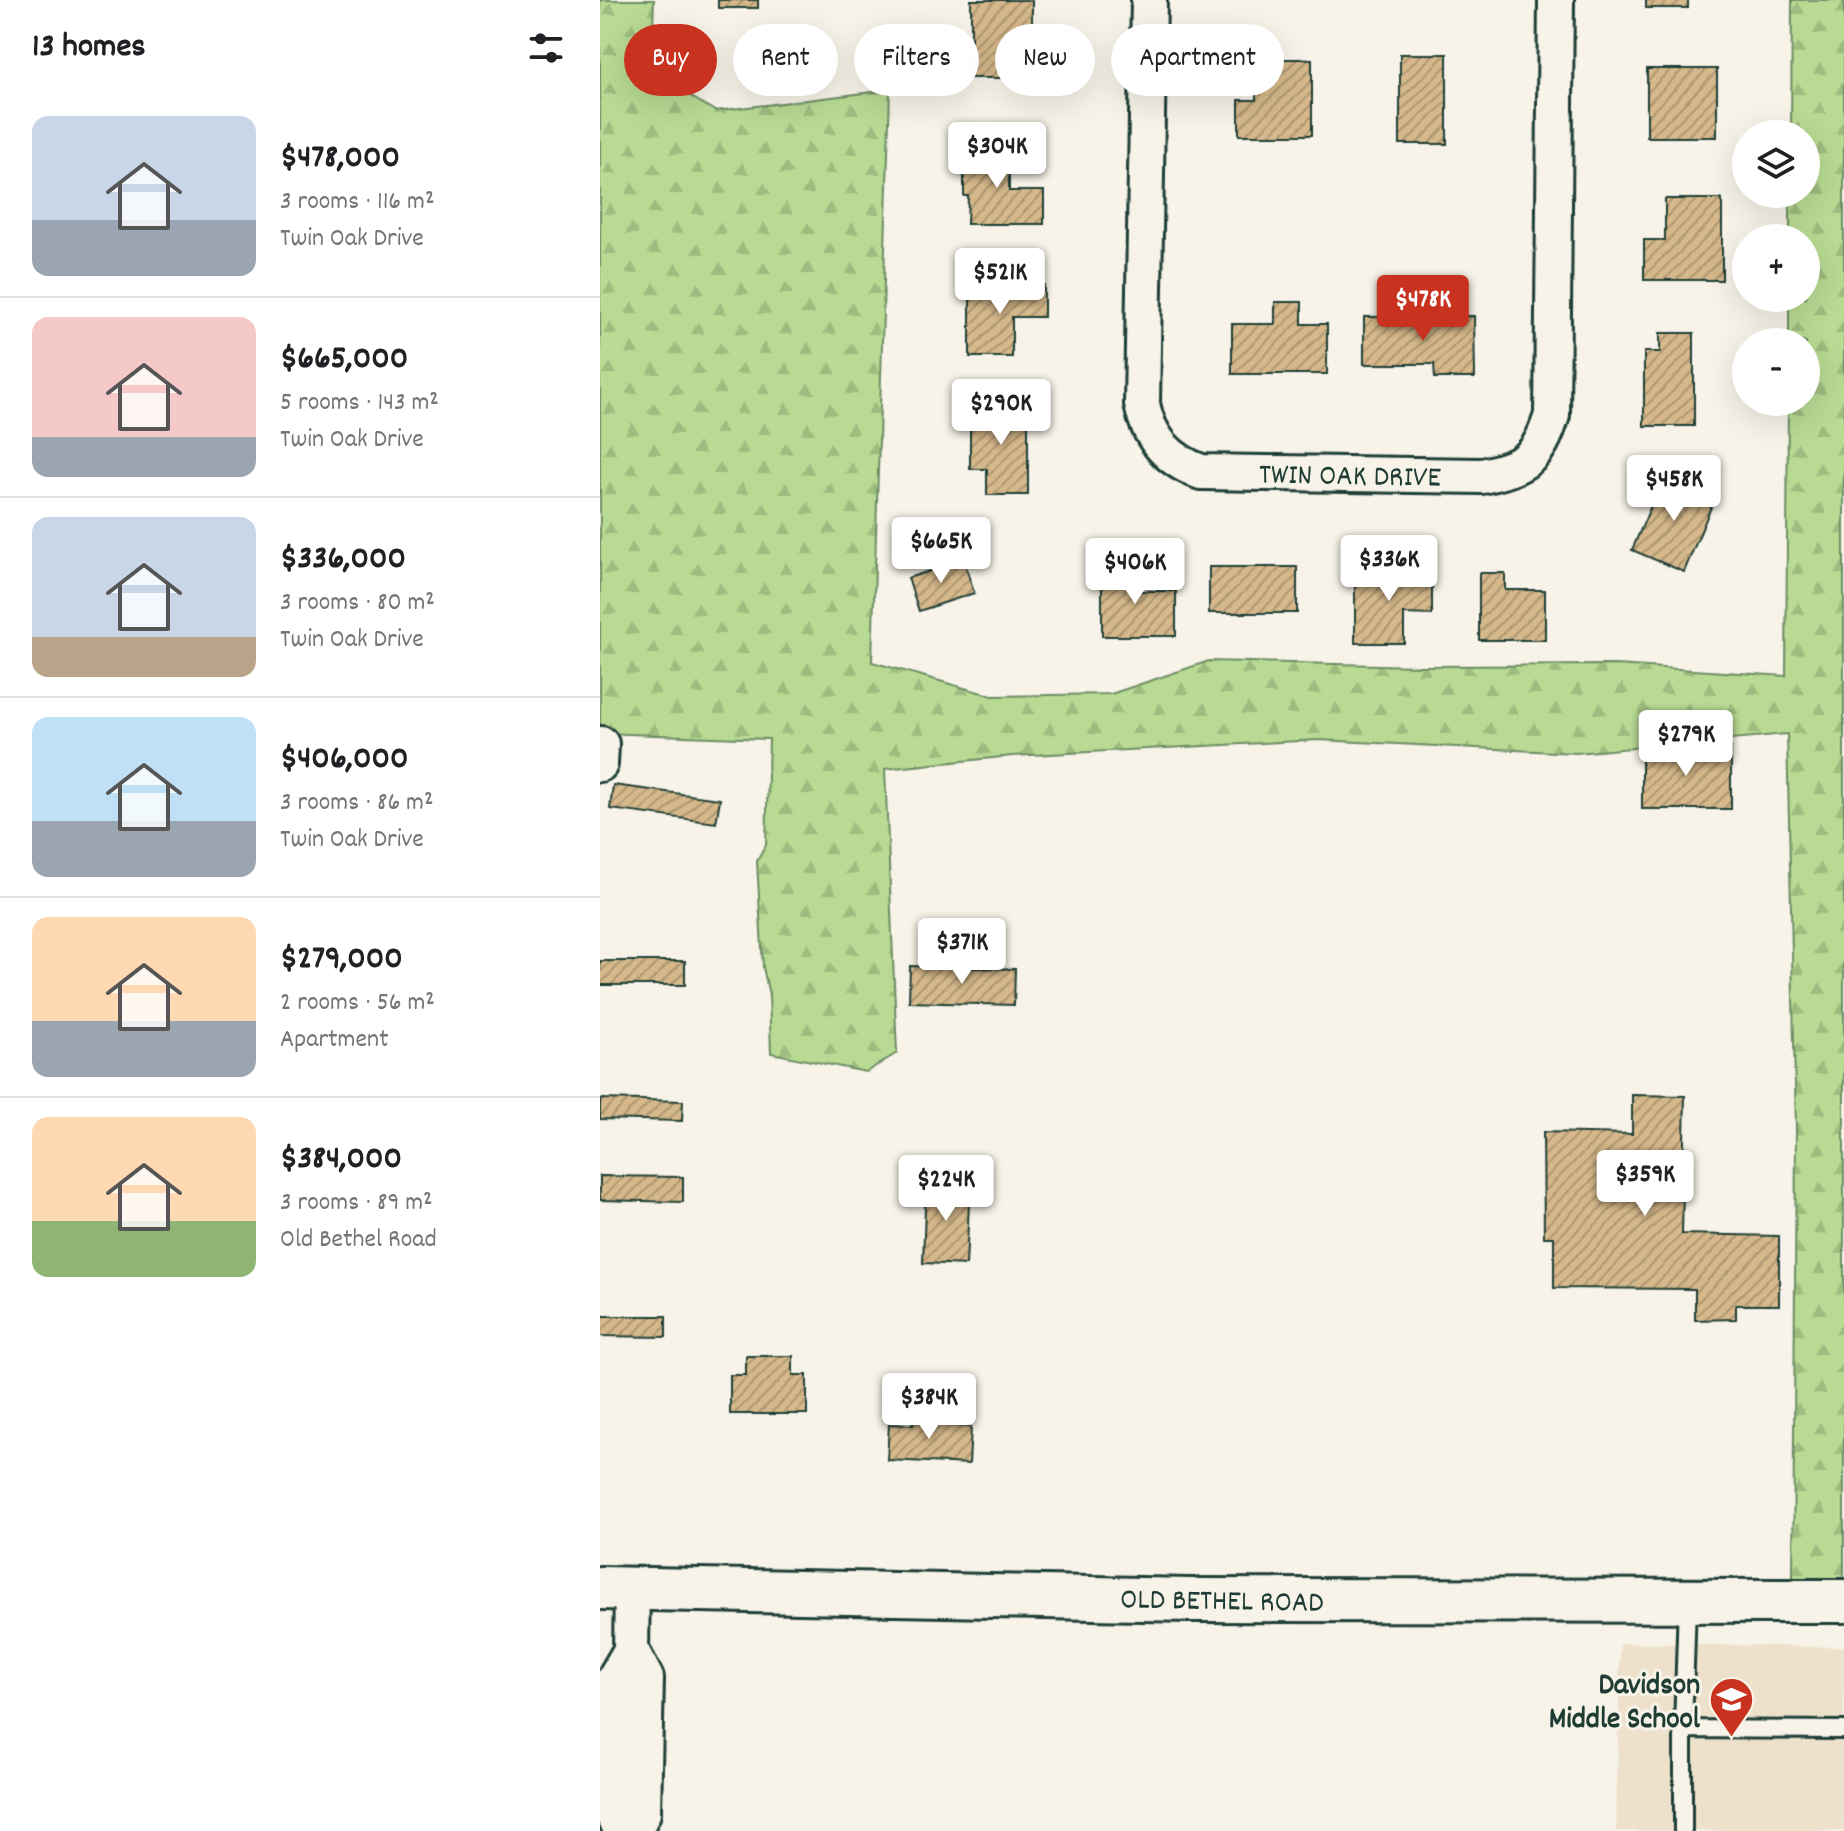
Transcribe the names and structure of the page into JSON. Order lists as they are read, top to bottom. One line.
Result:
{"streets":{"street":["TWIN OAK DRIVE","OLD BETHEL ROAD"]},"places":{"school or university":["Davidson Middle School"]},"page":{"heading":"13 homes","chip":["Buy","Rent","Filters","New","Apartment"],"list":[{"name":"$478,000","note":"3 rooms · 116 m² · Twin Oak Drive"},{"name":"$665,000","note":"5 rooms · 143 m² · Twin Oak Drive"},{"name":"$336,000","note":"3 rooms · 80 m² · Twin Oak Drive"},{"name":"$406,000","note":"3 rooms · 86 m² · Twin Oak Drive"},{"name":"$279,000","note":"2 rooms · 56 m² · Apartment"},{"name":"$384,000","note":"3 rooms · 89 m² · Old Bethel Road"}],"map_buttons":["+","−"],"price":["$304K","$521K","$478K","$290K","$458K","$665K","$336K","$406K","$279K","$371K","$359K","$224K","$384K"]}}
